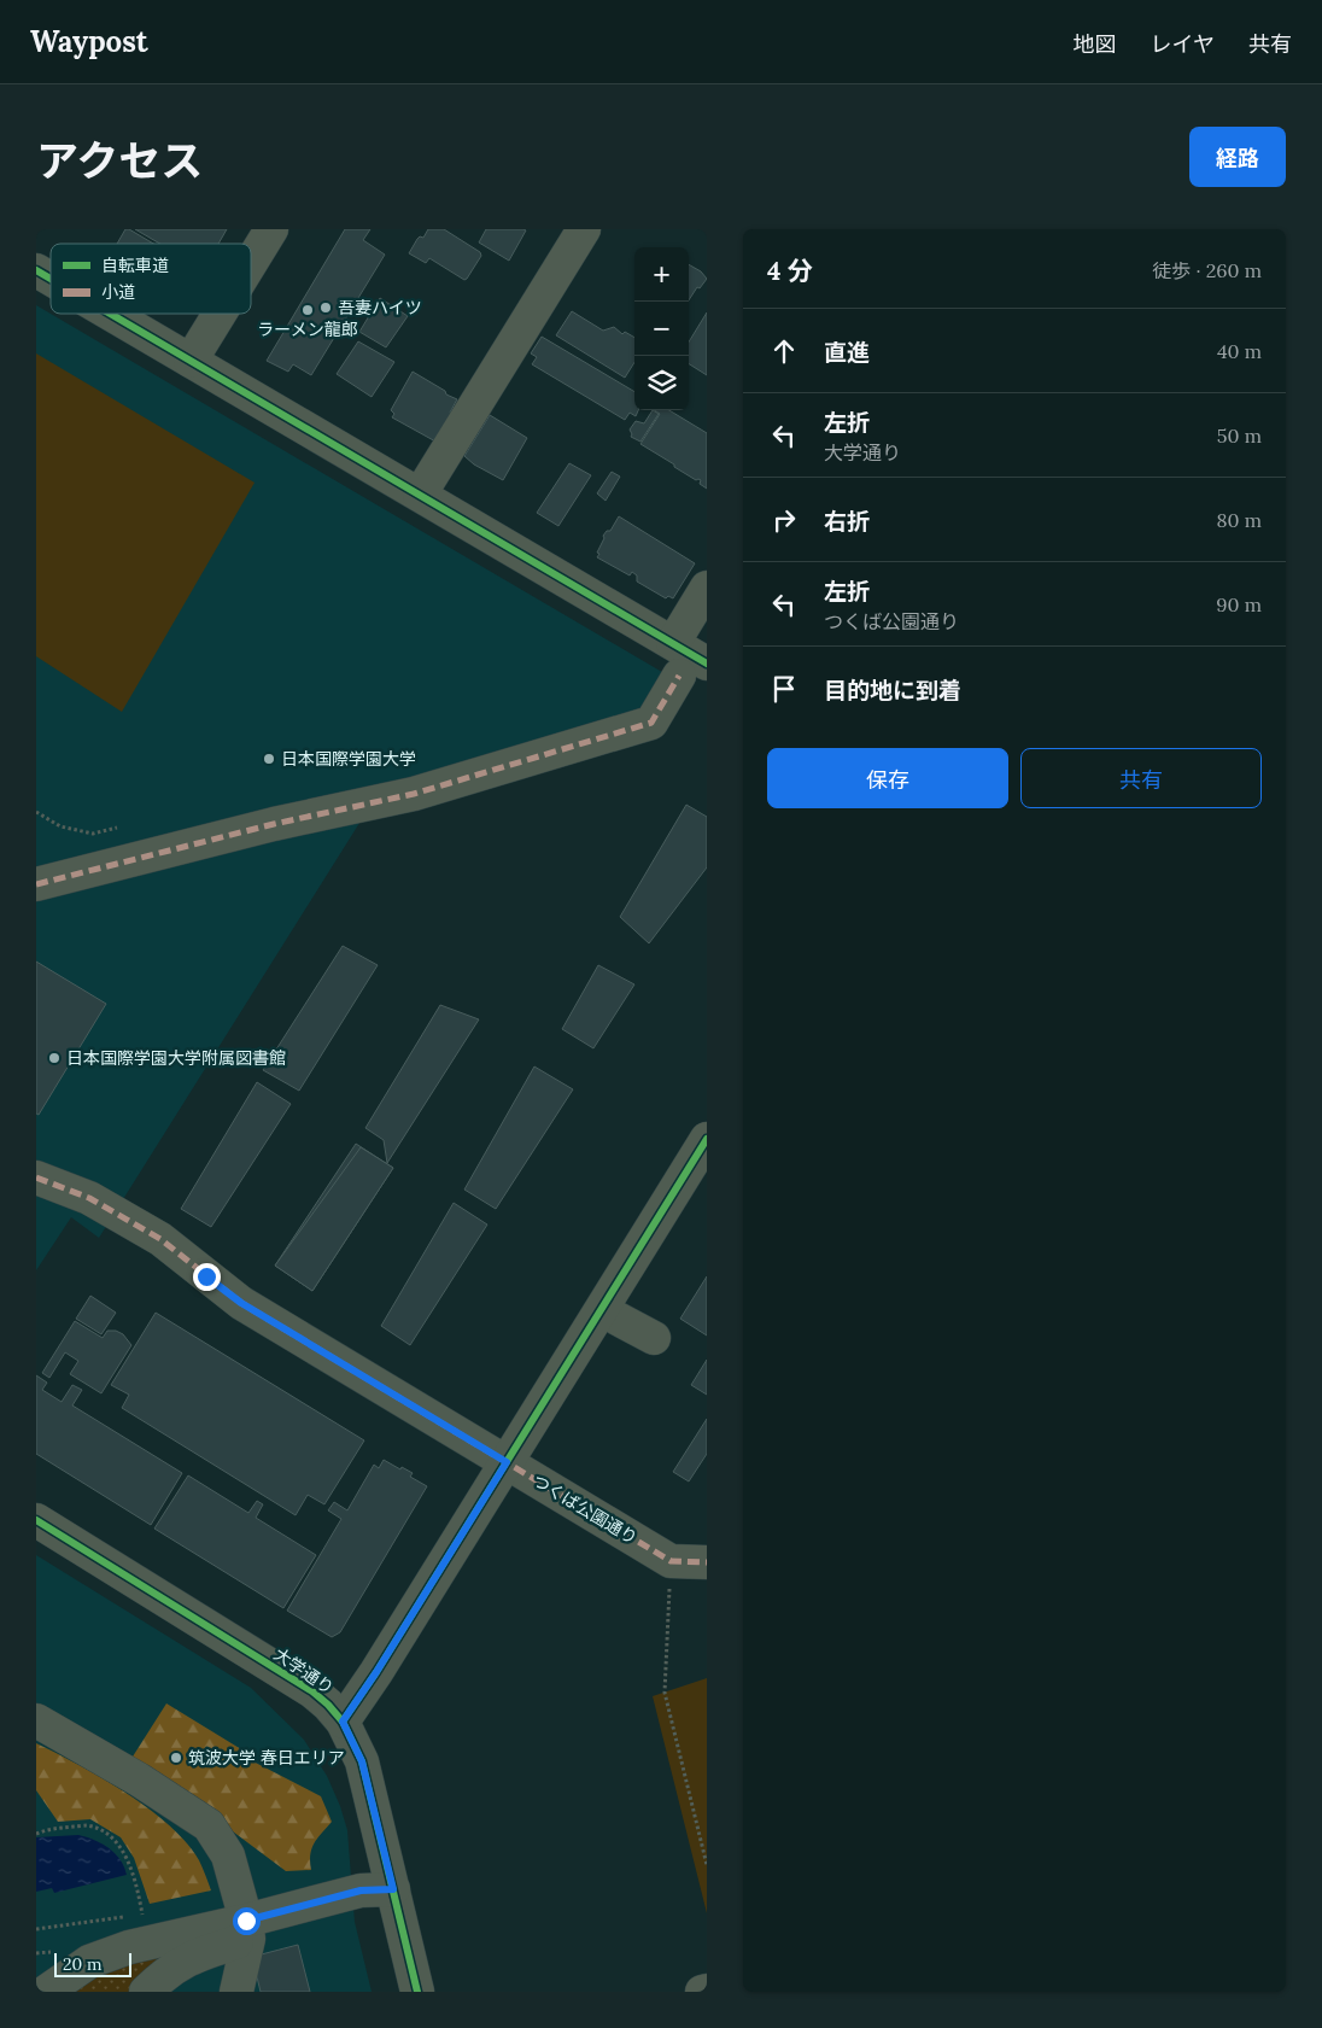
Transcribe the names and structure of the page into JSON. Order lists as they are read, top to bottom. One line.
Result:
{"streets":{"street":["つくば公園通り","大学通り"]},"places":["吾妻ハイツ","ラーメン龍郎","日本国際学園大学","日本国際学園大学附属図書館","筑波大学 春日エリア"],"legend":["自転車道","小道"],"scale_bar":"20 m","page":{"header":"Waypost","nav":["地図","レイヤ","共有"],"title":"アクセス","buttons":["経路",["保存","共有"]],"heading":["4 分","徒歩 · 260 m"],"map_buttons":["+","−"],"list":[["直進","40 m"],["左折","大学通り","50 m"],["右折","80 m"],["左折","つくば公園通り","90 m"],"目的地に到着"],"scale":"20 m"}}
